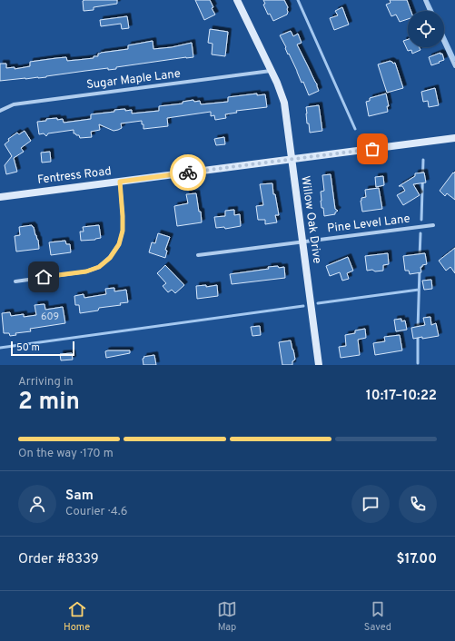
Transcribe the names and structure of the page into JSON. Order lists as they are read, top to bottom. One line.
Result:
{"streets":{"street":["Sugar Maple Lane","Fentress Road","Willow Oak Drive","Pine Level Lane"]},"crossings":[["Sugar Maple Lane","Willow Oak Drive"],["Fentress Road","Willow Oak Drive"],["Willow Oak Drive","Pine Level Lane"]],"house_numbers":["609"],"scale_bar":"50 m","page":{"scale":"50 m","heading":["2 min","Arriving in","10:17–10:22"],"panel":["Sam","Courier · 4.6","Order #8339","$17.00"],"bar":"On the way · 170 m","tabs":["Home","Map","Saved"]}}
